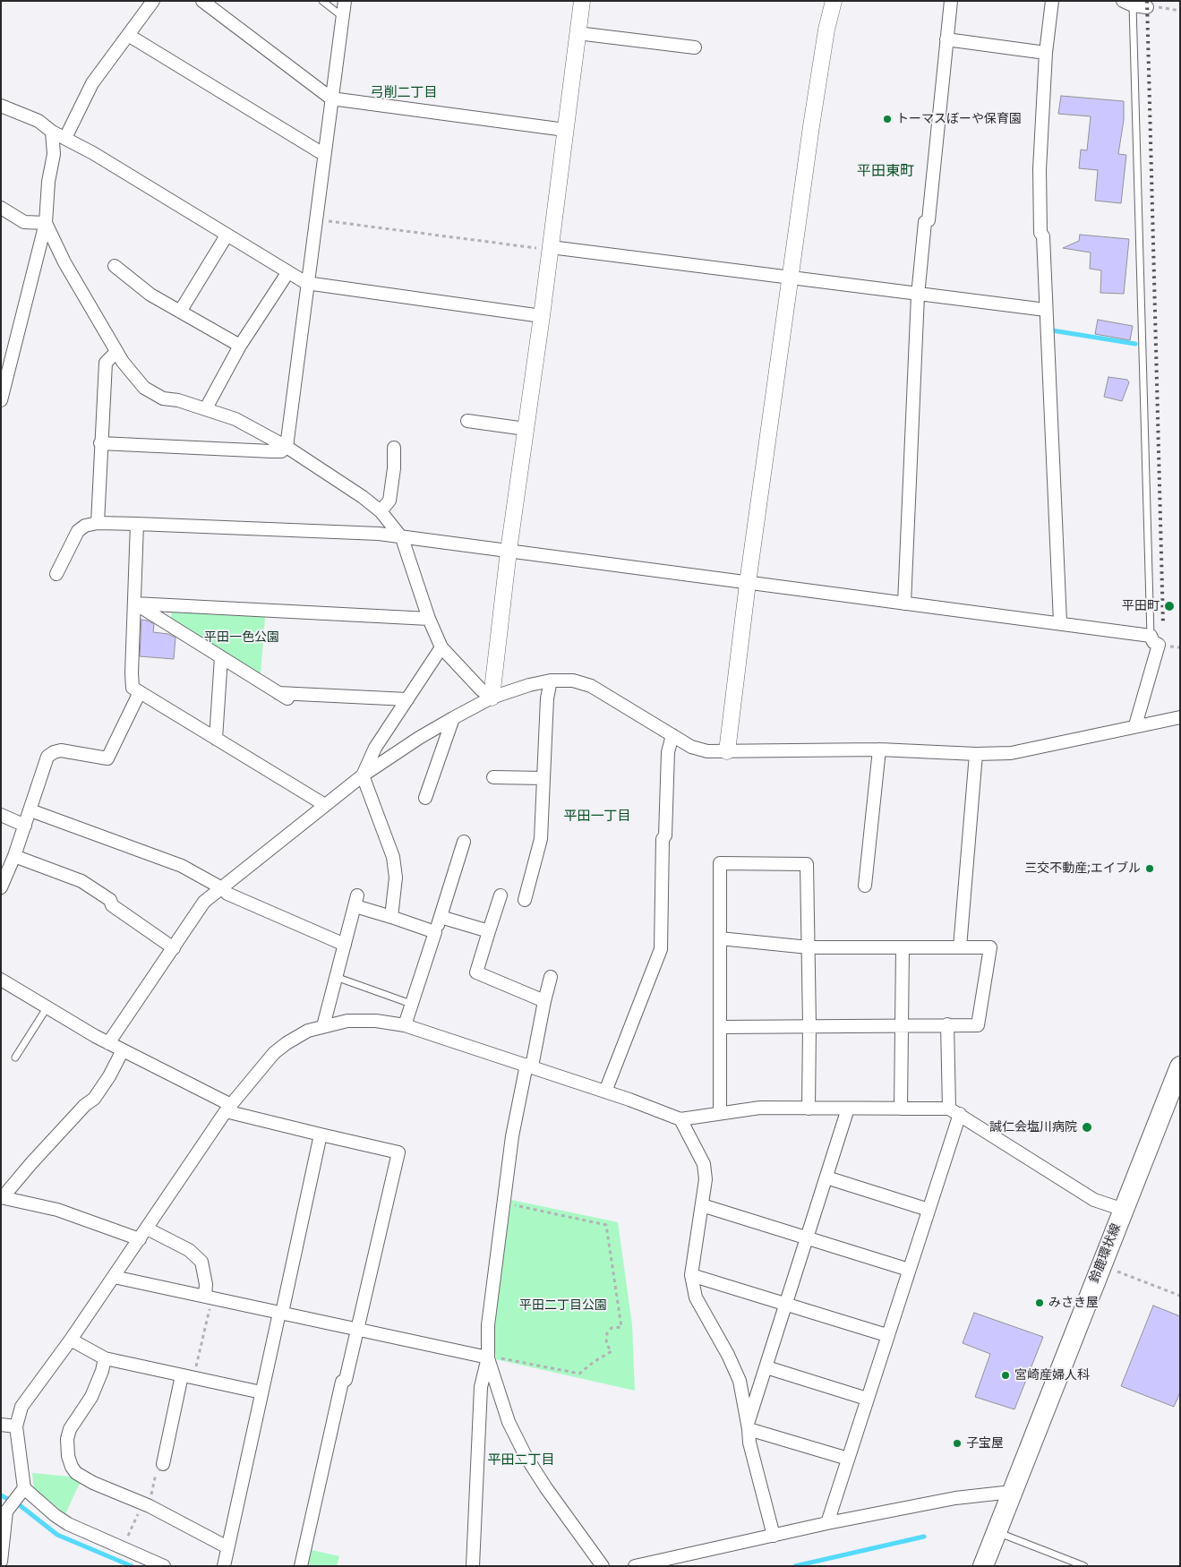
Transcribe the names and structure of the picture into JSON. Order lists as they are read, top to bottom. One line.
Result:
{"streets":{"main road":["鈴鹿環状線"]},"districts":["弓削二丁目","平田東町","平田一丁目","平田二丁目"],"parks":["平田一色公園","平田二丁目公園"],"places":["トーマスぼーや保育園","平田町","三交不動産;エイブル","誠仁会塩川病院","みさき屋","宮崎産婦人科","子宝屋"]}
